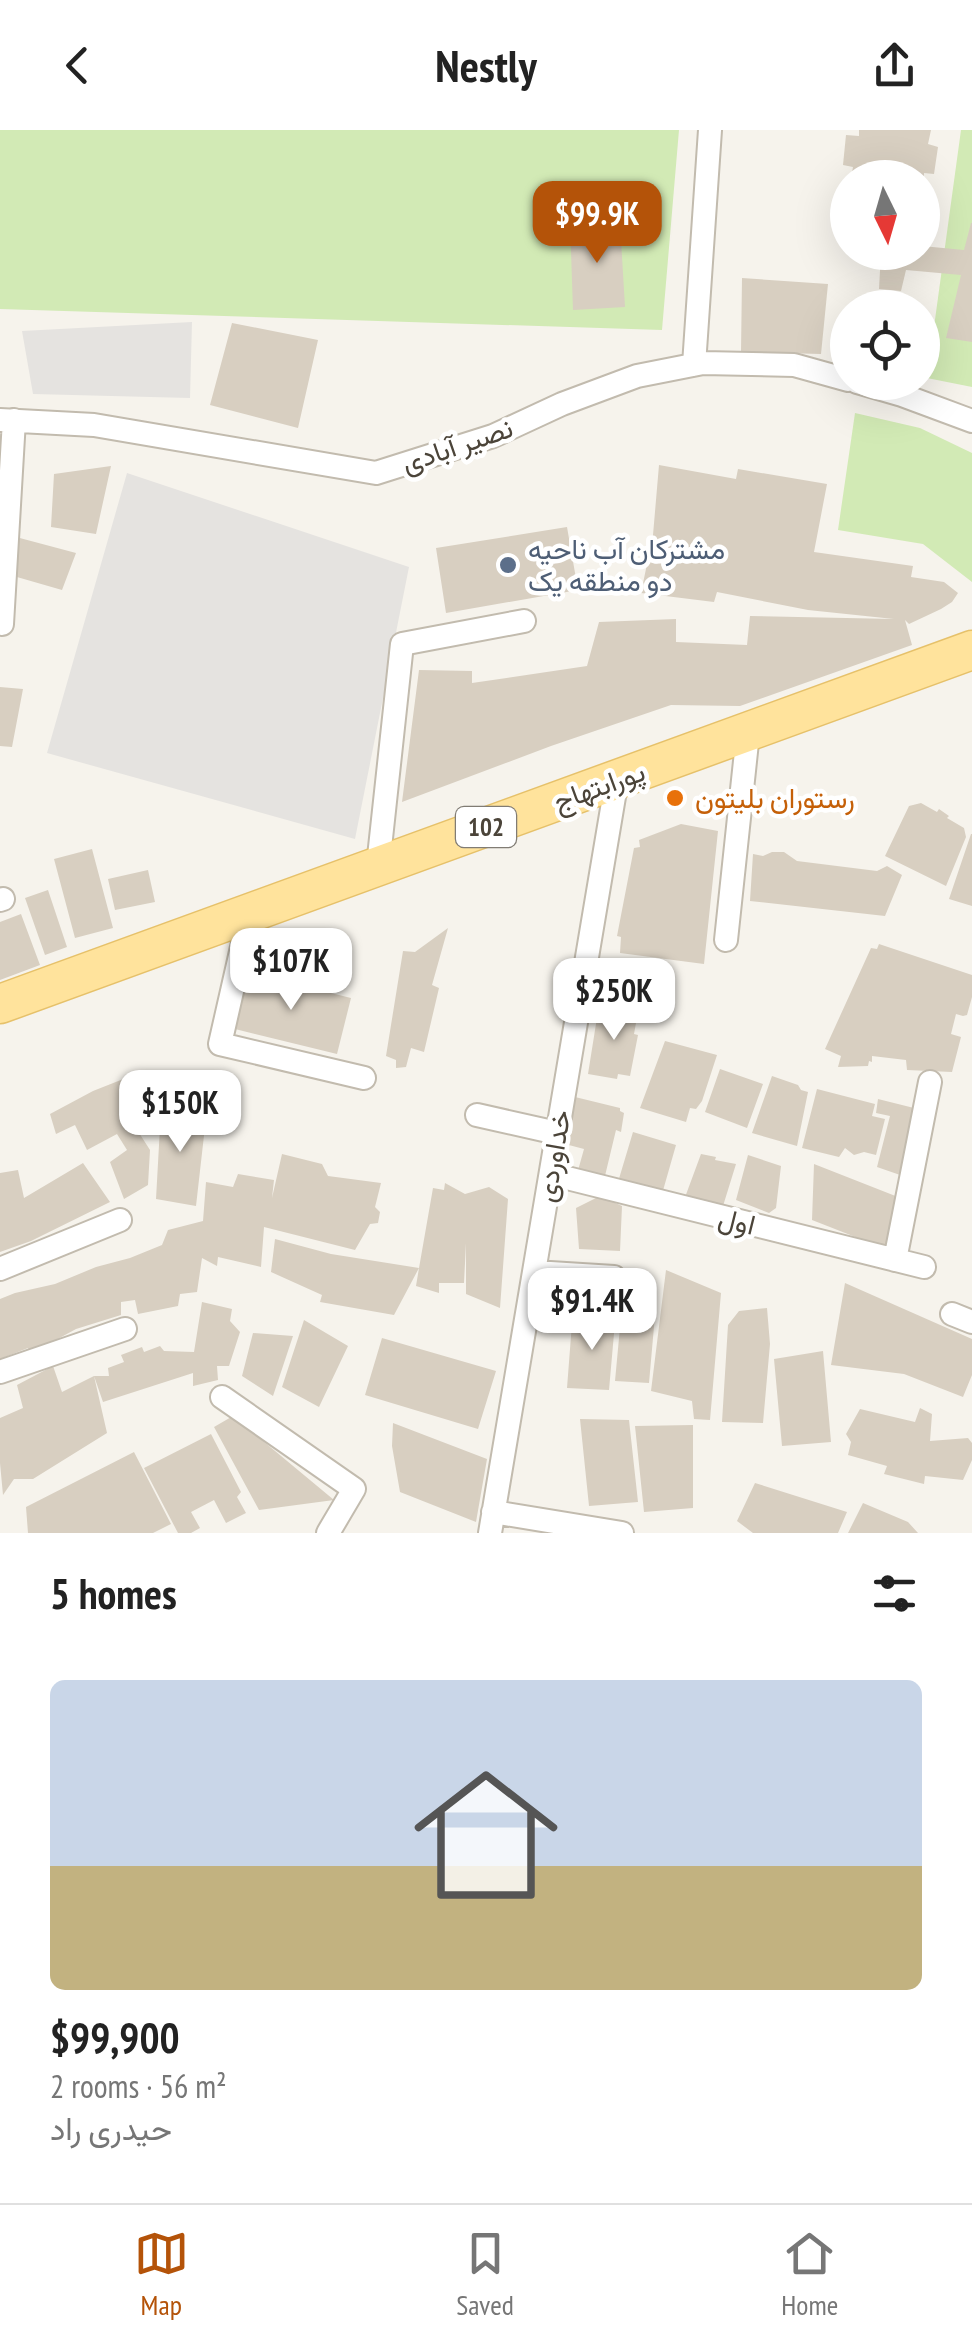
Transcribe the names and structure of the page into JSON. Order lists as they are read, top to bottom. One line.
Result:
{"streets":{"main road":["پورابتهاج","102"],"street":["نصیر آبادی","خداوردی","اول"]},"crossings":[["پورابتهاج","خداوردی"],["خداوردی","اول"]],"places":["مشترکان آب ناحیه دو منطقه یک","رستوران بلیتون"],"north":"bottom","page":{"header":"Nestly","price":["$99.9K","$107K","$250K","$150K","$91.4K"],"heading":"5 homes","list":[{"name":"$99,900","note":"2 rooms · 56 m² · حیدری راد"}],"tabs":["Map","Saved","Home"]}}
